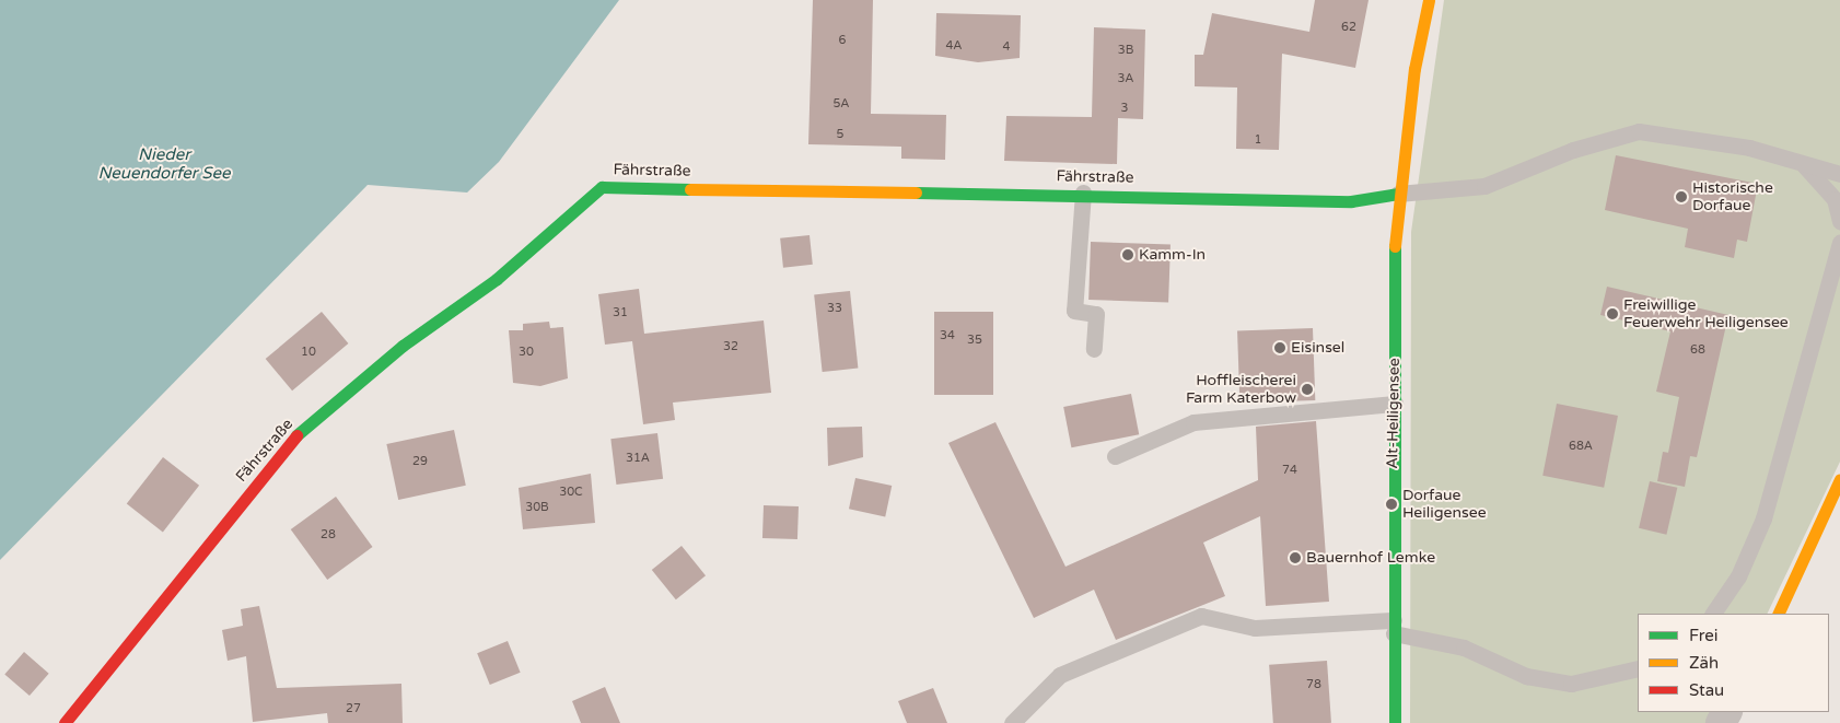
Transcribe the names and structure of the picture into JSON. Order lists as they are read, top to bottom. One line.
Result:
{"streets":{"street":["Fährstraße","Alt-Heiligensee"]},"crossings":[["Fährstraße","Alt-Heiligensee"]],"water":["Nieder Neuendorfer See"],"places":["Historische Dorfaue","Kamm-In","Freiwillige Feuerwehr Heiligensee","Eisinsel","Hoffleischerei Farm Katerbow","Dorfaue Heiligensee","Bauernhof Lemke"],"house_numbers":["62","6","4A","4","3B","3A","5A","3","5","1","33","31","34","35","32","68","10","30","68A","31A","29","74","30C","30B","28","78","27"],"legend":["Frei","Zäh","Stau"]}
